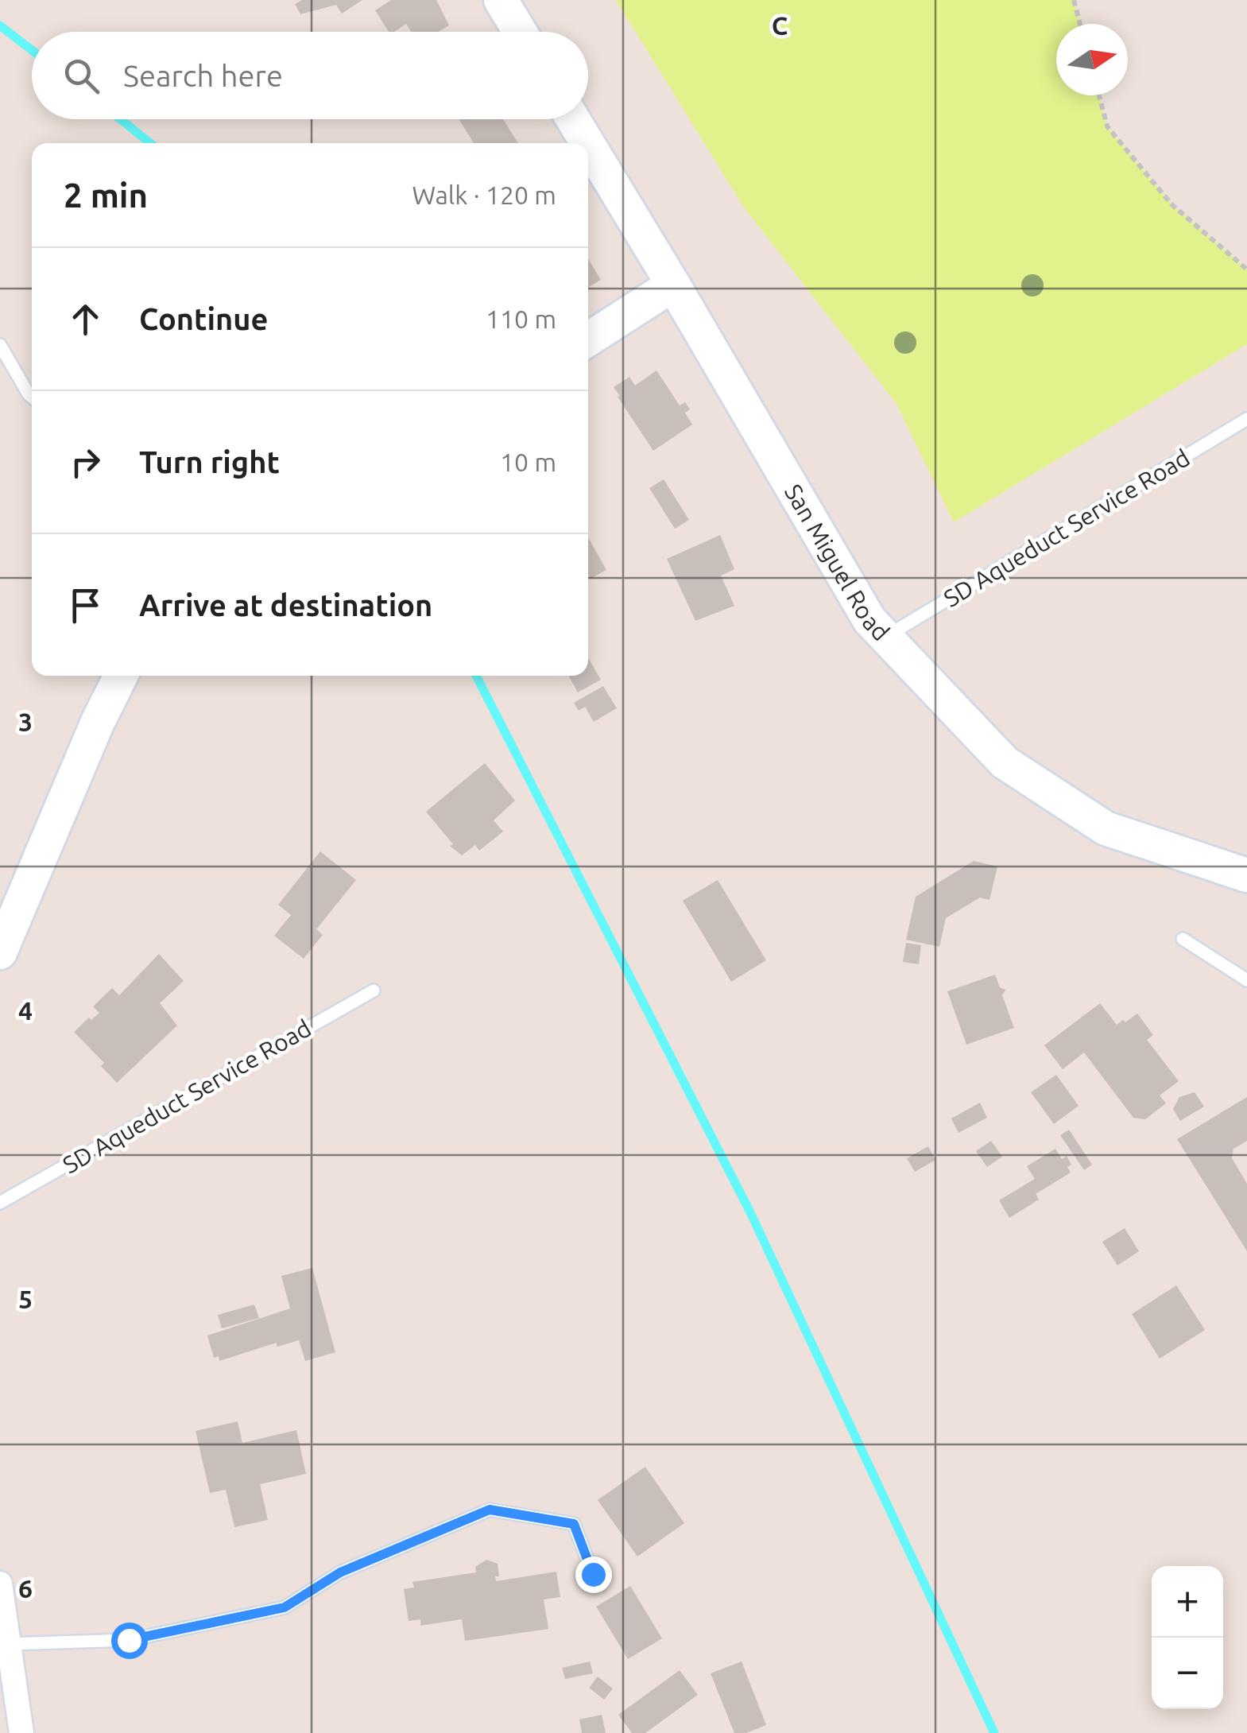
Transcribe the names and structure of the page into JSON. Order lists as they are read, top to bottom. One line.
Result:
{"streets":{"street":["San Miguel Road"],"lane":["SD Aqueduct Service Road"]},"crossings":[["SD Aqueduct Service Road","San Miguel Road"]],"north":"right","page":{"search":"Search here","heading":["2 min","Walk · 120 m"],"list":[["Continue","110 m"],["Turn right","10 m"],"Arrive at destination"],"map_buttons":["+","−"]},"grid":{"columns":["C"],"rows":["3","4","5","6"]}}
